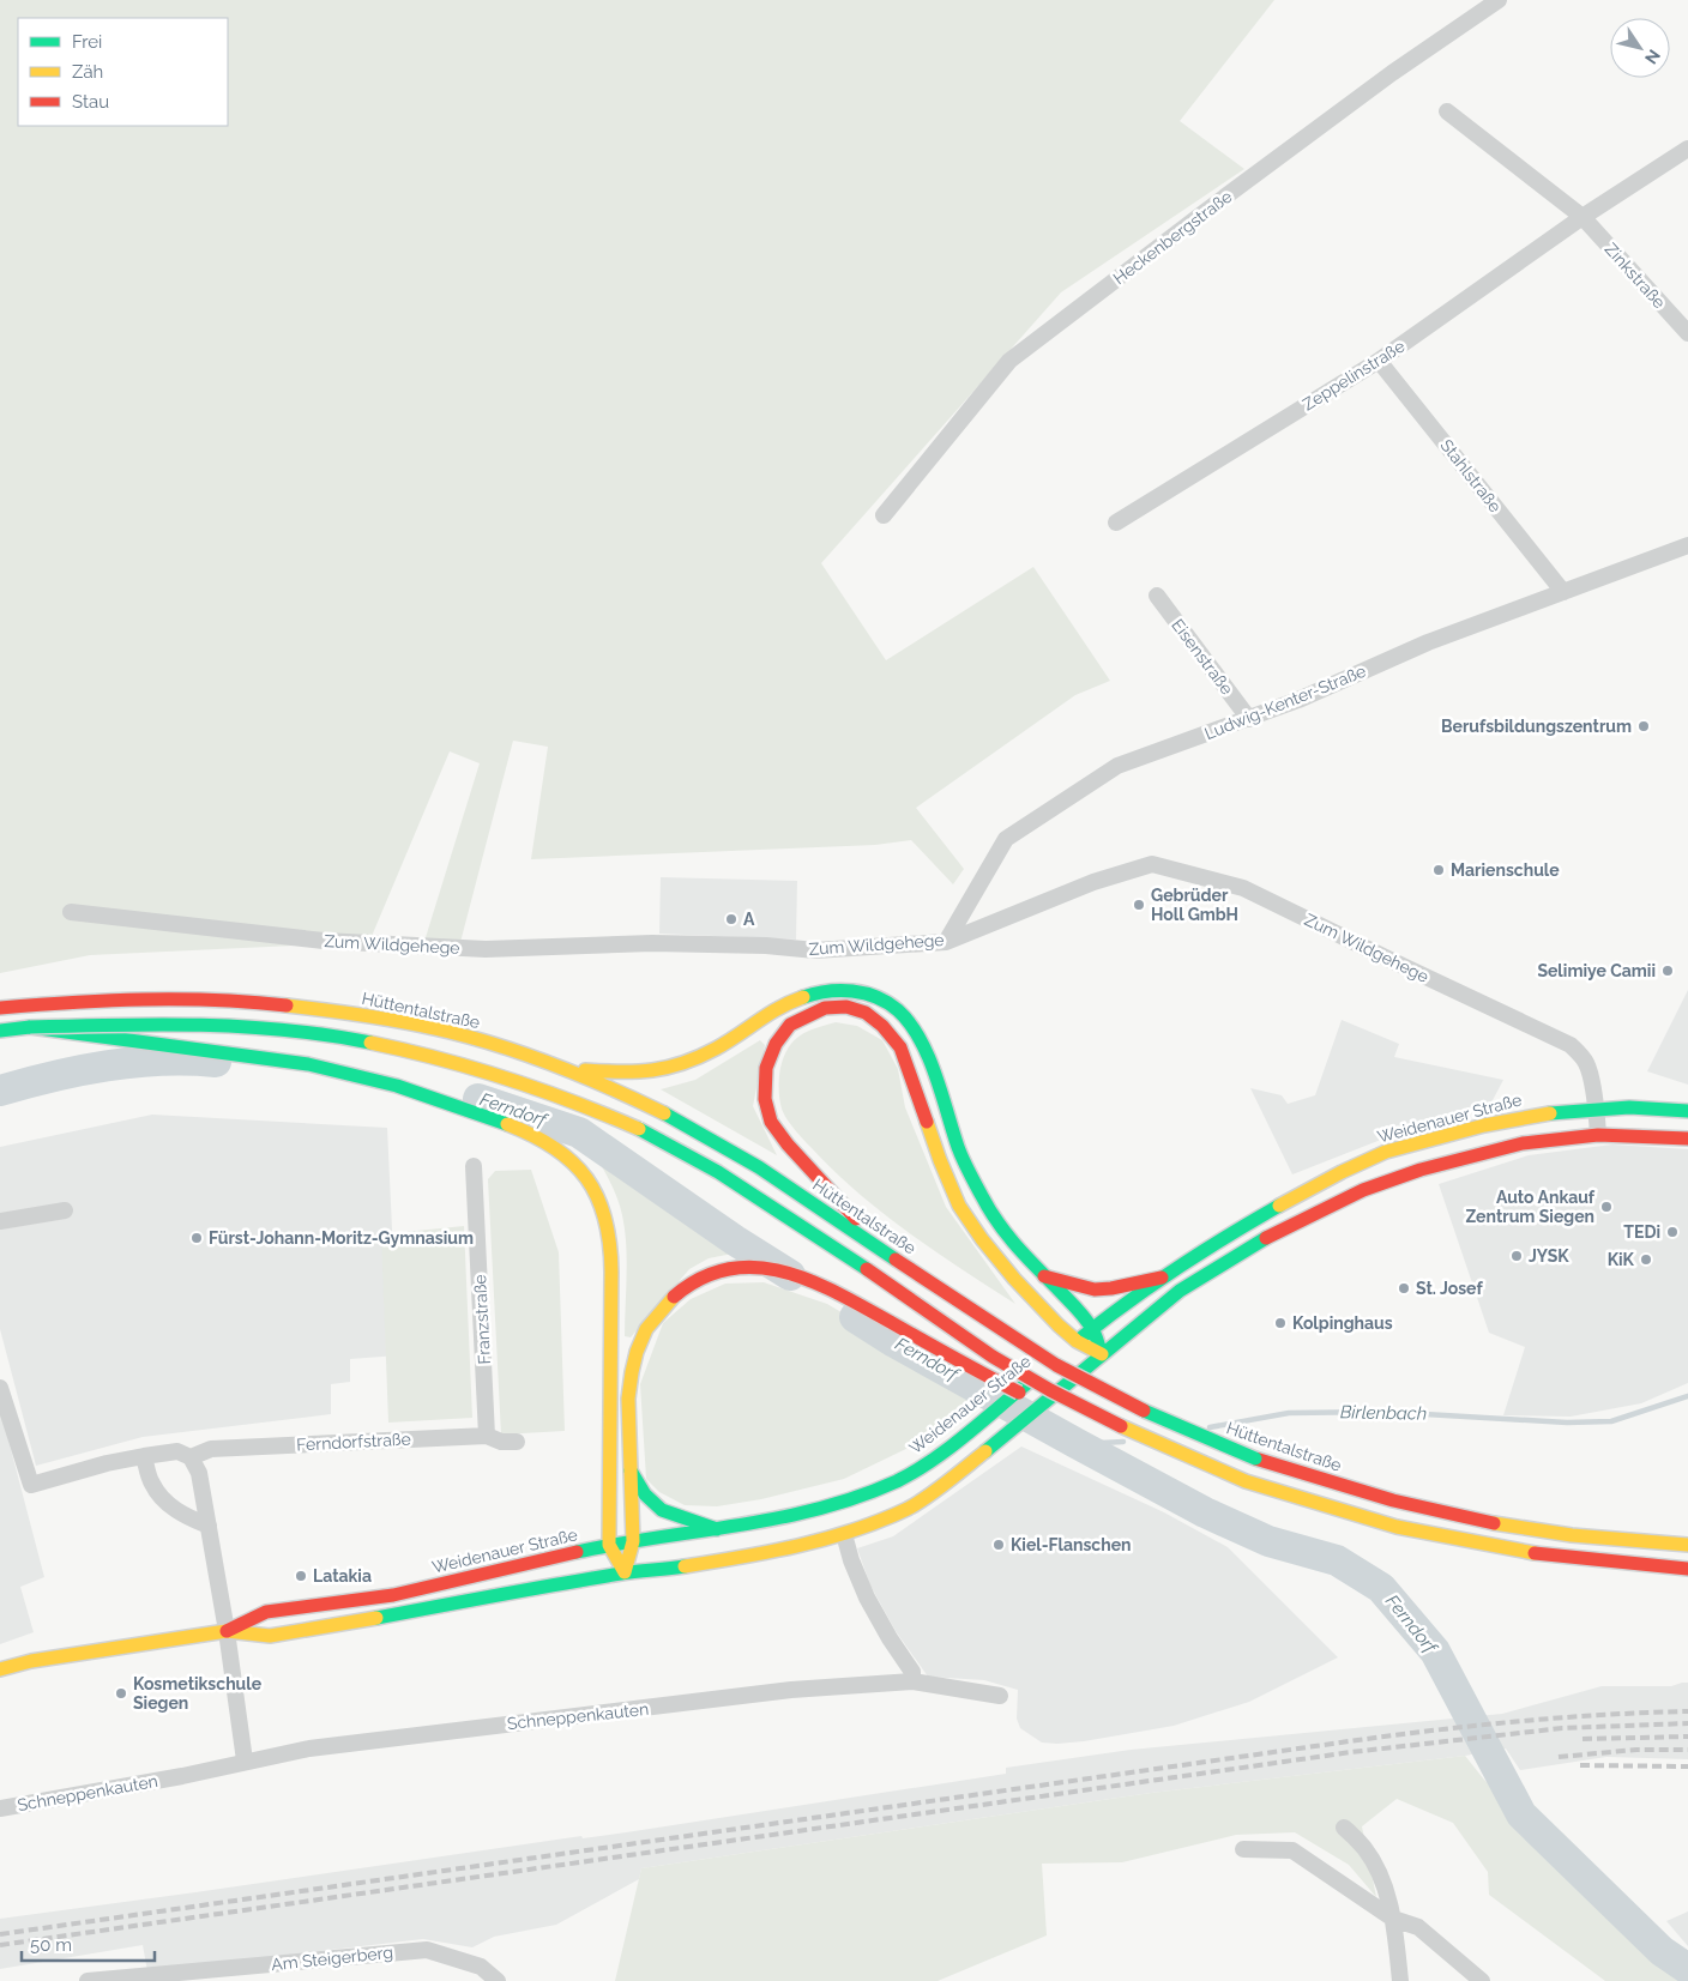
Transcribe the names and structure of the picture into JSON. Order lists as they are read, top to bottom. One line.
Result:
{"streets":{"main road":["Hüttentalstraße","Weidenauer Straße"],"street":["Heckenbergstraße","Zinkstraße","Zeppelinstraße","Stahlstraße","Eisenstraße","Ludwig-Kenter-Straße","Zum Wildgehege","Franzstraße","Ferndorfstraße","Schneppenkauten","Am Steigerberg"]},"crossings":[["Zinkstraße","Zeppelinstraße"],["Zeppelinstraße","Stahlstraße"],["Stahlstraße","Ludwig-Kenter-Straße"],["Eisenstraße","Ludwig-Kenter-Straße"],["Ludwig-Kenter-Straße","Zum Wildgehege"],["Zum Wildgehege","Weidenauer Straße"],["Franzstraße","Ferndorfstraße"]],"water":["Ferndorf","Birlenbach"],"places":["Berufsbildungszentrum","Marienschule","Gebrüder Holl GmbH","A","Selimiye Camii","Auto Ankauf Zentrum Siegen","TEDi","Fürst-Johann-Moritz-Gymnasium","JYSK","KiK","St. Josef","Kolpinghaus","Kiel-Flanschen","Latakia","Kosmetikschule Siegen"],"legend":["Frei","Zäh","Stau"],"scale_bar":"50 m","north":"bottom right"}
